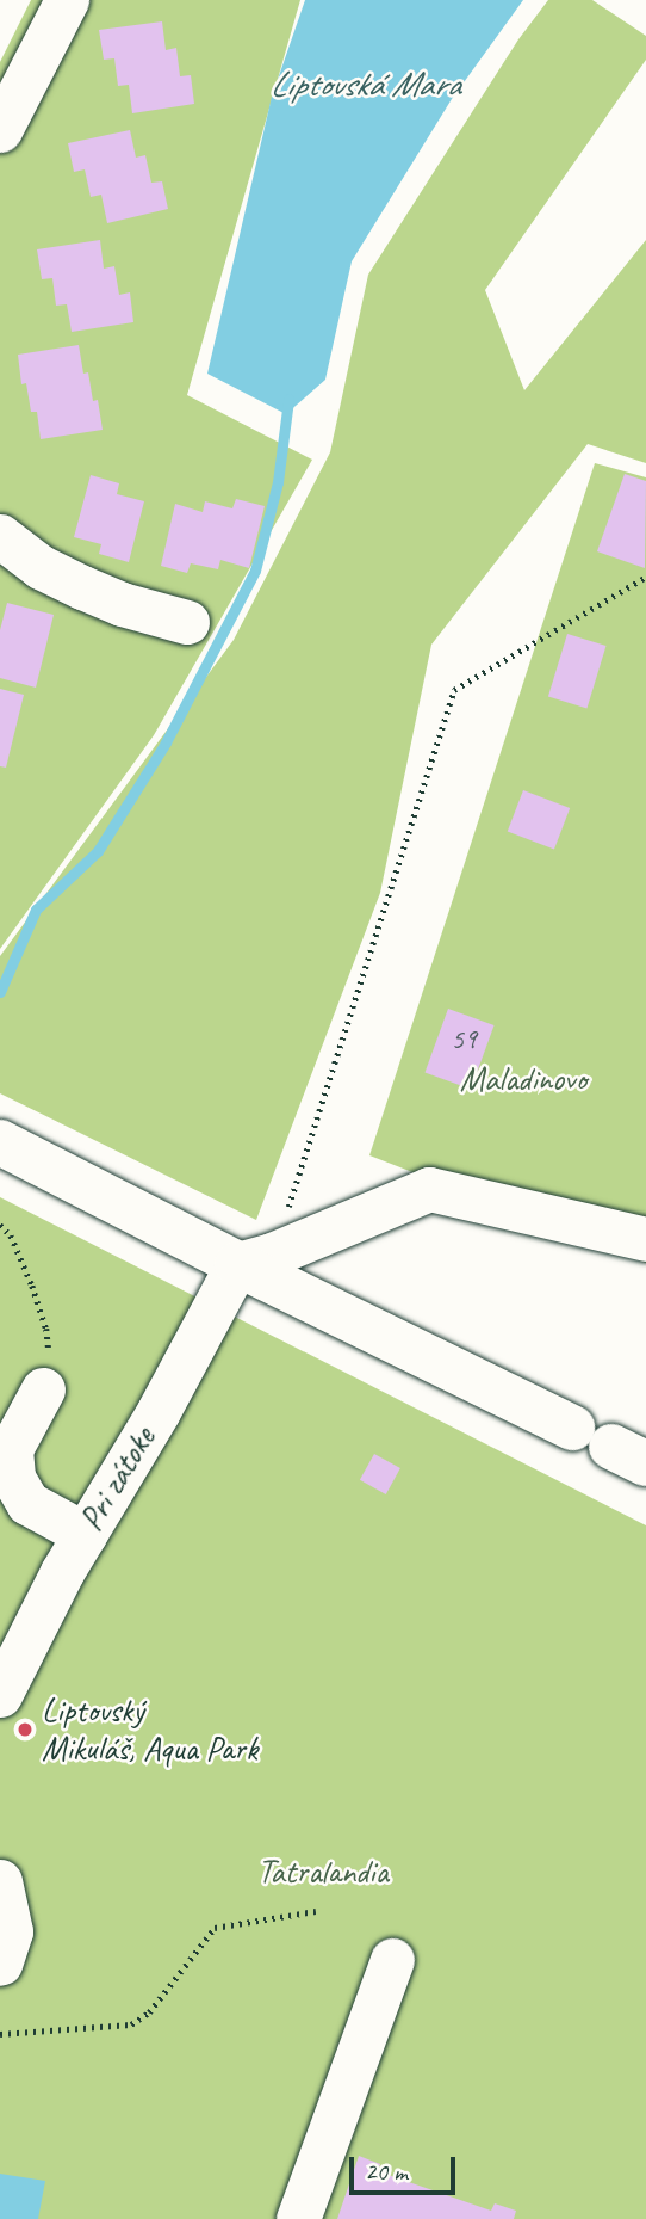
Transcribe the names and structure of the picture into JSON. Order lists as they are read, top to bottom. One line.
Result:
{"streets":{"lane":["Pri zátoke"]},"water":["Liptovská Mara"],"parks":["Maladinovo","Tatralandia"],"places":["Liptovský Mikuláš, Aqua Park"],"house_numbers":["59"],"scale_bar":"20 m"}
